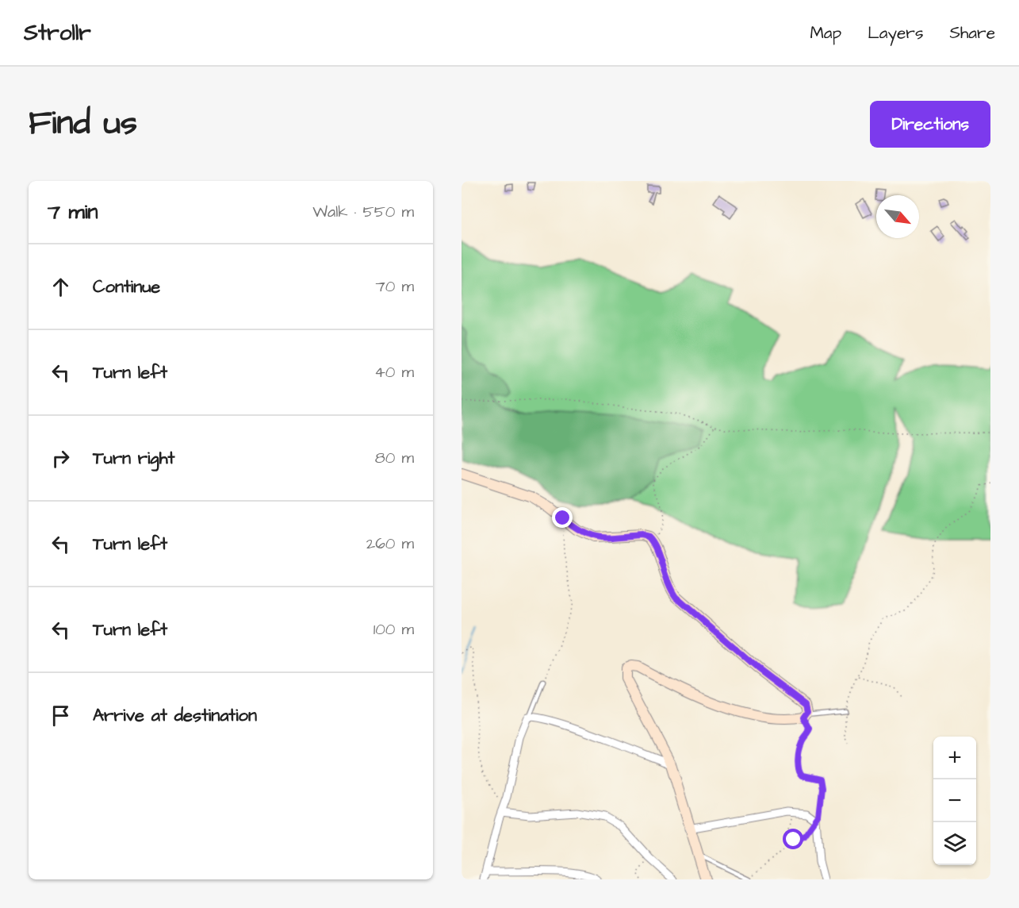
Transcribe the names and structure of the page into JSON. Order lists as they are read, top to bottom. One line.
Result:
{"north":"bottom right","page":{"header":"Strollr","nav":["Map","Layers","Share"],"title":"Find us","buttons":"Directions","heading":["7 min","Walk · 550 m"],"list":[["Continue","70 m"],["Turn left","40 m"],["Turn right","80 m"],["Turn left","260 m"],["Turn left","100 m"],"Arrive at destination"],"map_buttons":["+","−"]}}
